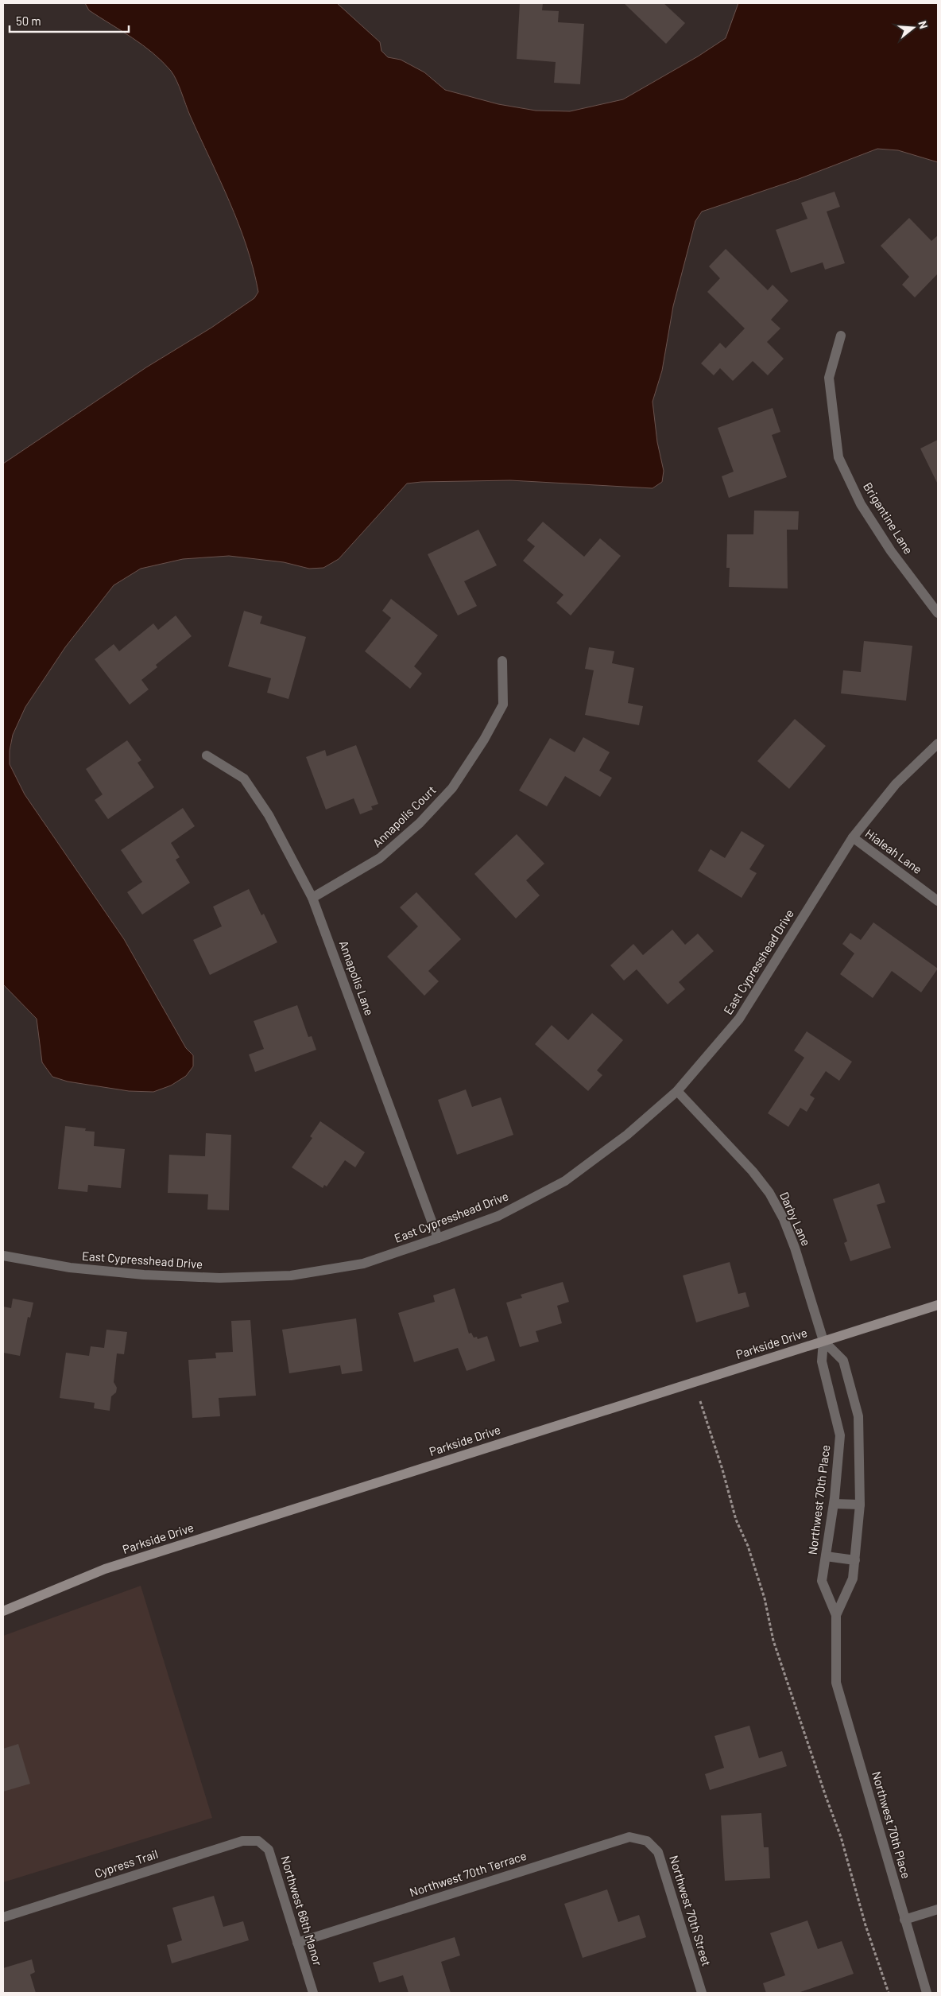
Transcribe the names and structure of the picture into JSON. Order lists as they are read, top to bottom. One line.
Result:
{"streets":{"street":["Brigantine Lane","Annapolis Court","Hialeah Lane","East Cypresshead Drive","Annapolis Lane","Darby Lane","Parkside Drive","Northwest 70th Place","Cypress Trail","Northwest 70th Terrace","Northwest 68th Manor","Northwest 70th Street"]},"crossings":[["Annapolis Court","Annapolis Lane"],["Hialeah Lane","East Cypresshead Drive"],["East Cypresshead Drive","Annapolis Lane"],["East Cypresshead Drive","Darby Lane"],["Darby Lane","Parkside Drive"],["Darby Lane","Northwest 70th Place"],["Parkside Drive","Northwest 70th Place"],["Cypress Trail","Northwest 68th Manor"],["Northwest 70th Terrace","Northwest 68th Manor"],["Northwest 70th Terrace","Northwest 70th Street"]],"scale_bar":"50 m","north":"right"}
